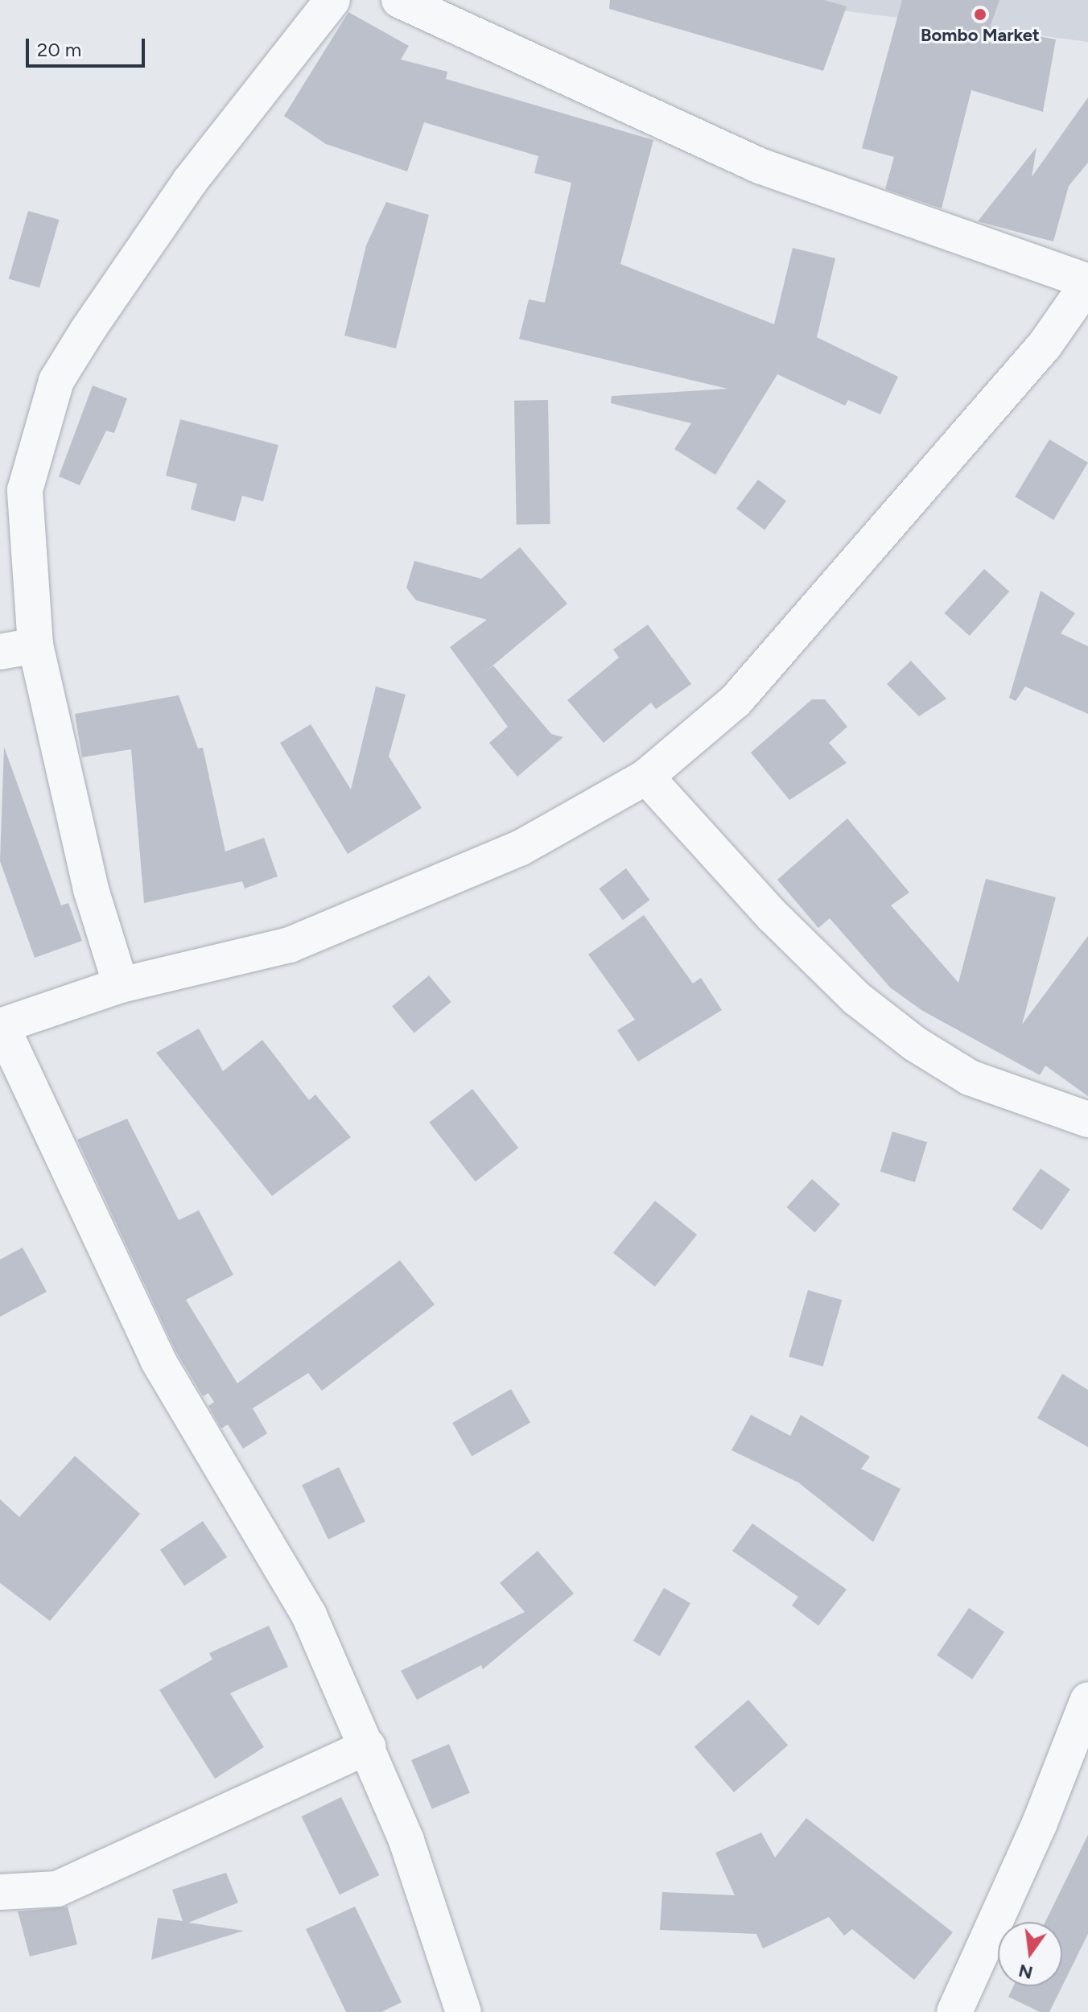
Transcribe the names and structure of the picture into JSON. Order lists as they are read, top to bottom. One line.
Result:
{"places":["Bombo Market"],"scale_bar":"20 m","north":"bottom"}
